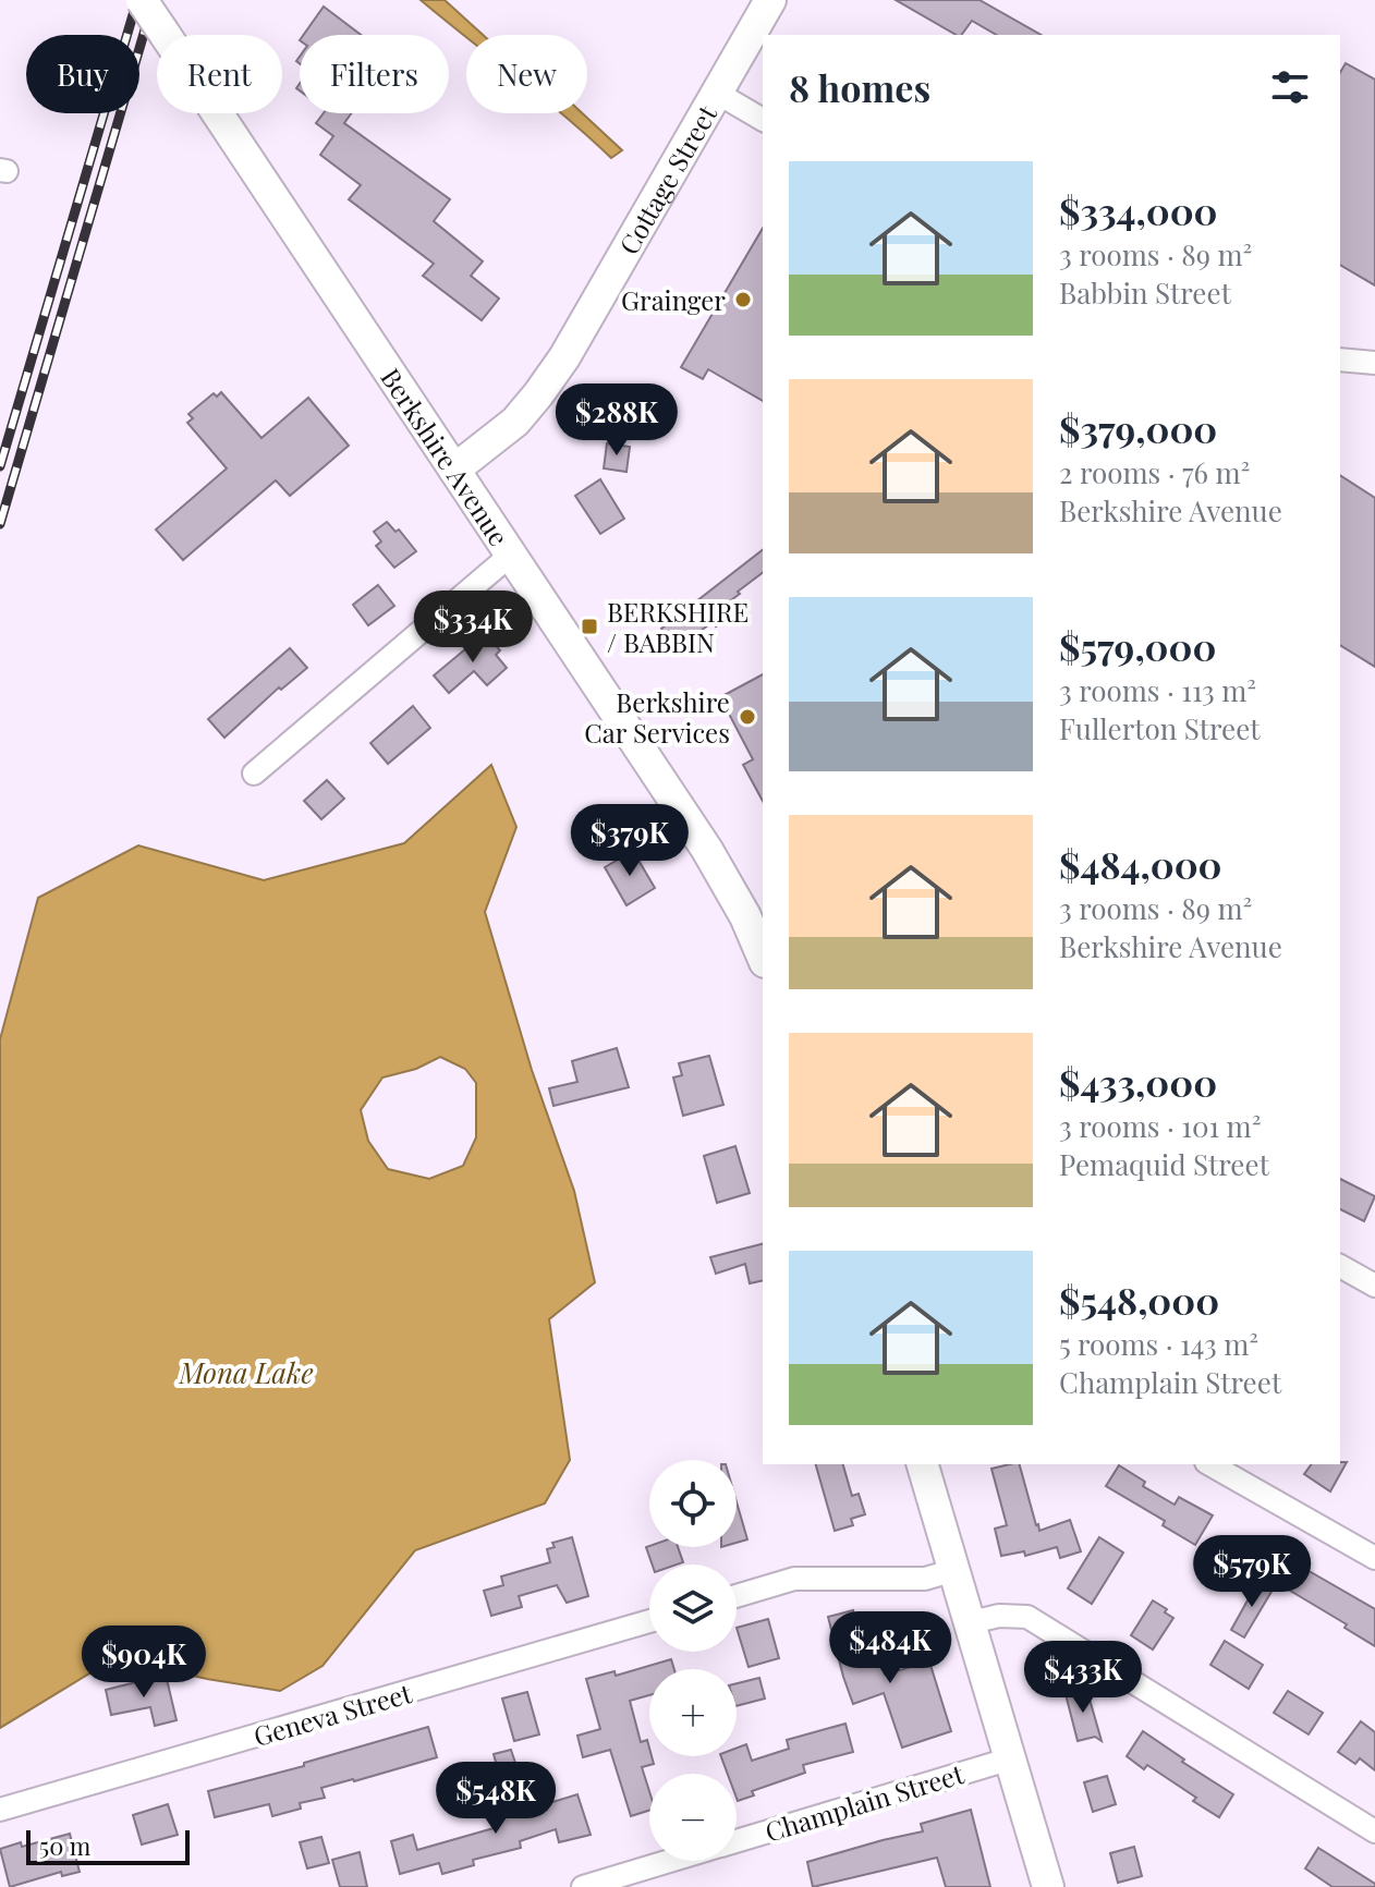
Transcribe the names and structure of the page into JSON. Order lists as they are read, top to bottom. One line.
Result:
{"streets":{"main road":["Cottage Street","Berkshire Avenue"],"street":["Geneva Street","Champlain Street"]},"crossings":[["Cottage Street","Berkshire Avenue"]],"water":["Mona Lake"],"places":{"other":["Grainger","Berkshire Car Services"],"transit":["BERKSHIRE / BABBIN"]},"scale_bar":"50 m","page":{"chip":["Buy","Rent","Filters","New"],"heading":"8 homes","list":[{"name":"$334,000","note":"3 rooms · 89 m² · Babbin Street"},{"name":"$379,000","note":"2 rooms · 76 m² · Berkshire Avenue"},{"name":"$579,000","note":"3 rooms · 113 m² · Fullerton Street"},{"name":"$484,000","note":"3 rooms · 89 m² · Berkshire Avenue"},{"name":"$433,000","note":"3 rooms · 101 m² · Pemaquid Street"},{"name":"$548,000","note":"5 rooms · 143 m² · Champlain Street"}],"price":["$288K","$334K","$379K","$579K","$484K","$904K","$433K","$548K"],"map_buttons":["+","−"],"scale":"50 m"}}
